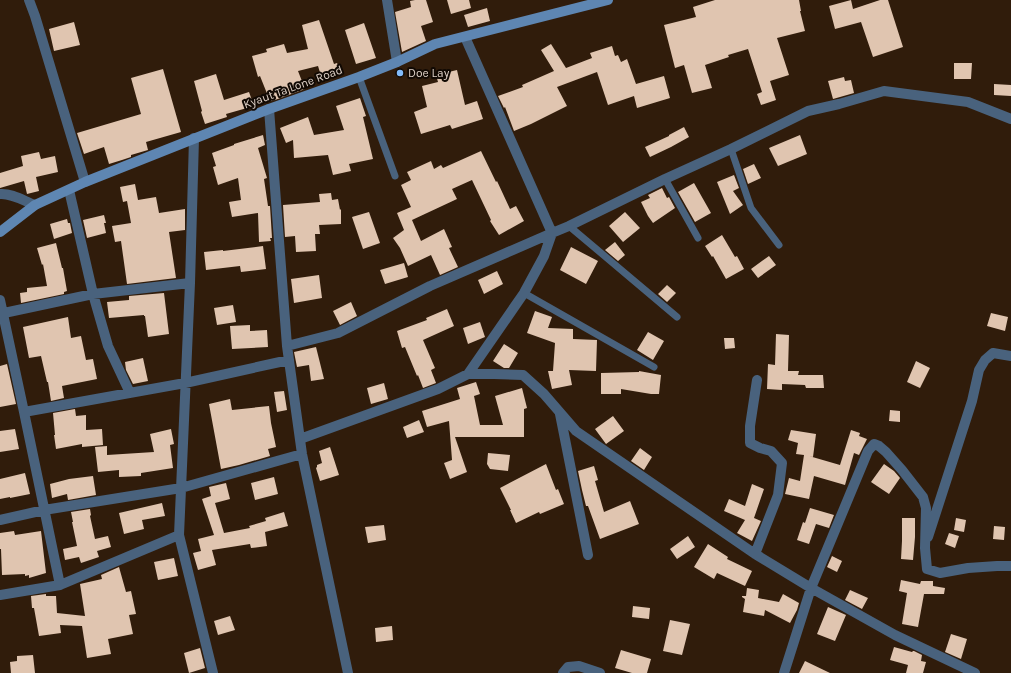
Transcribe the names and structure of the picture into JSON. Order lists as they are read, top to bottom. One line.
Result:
{"streets":{"main road":["Kyaut Ta Lone Road"]},"places":["Doe Lay"]}
